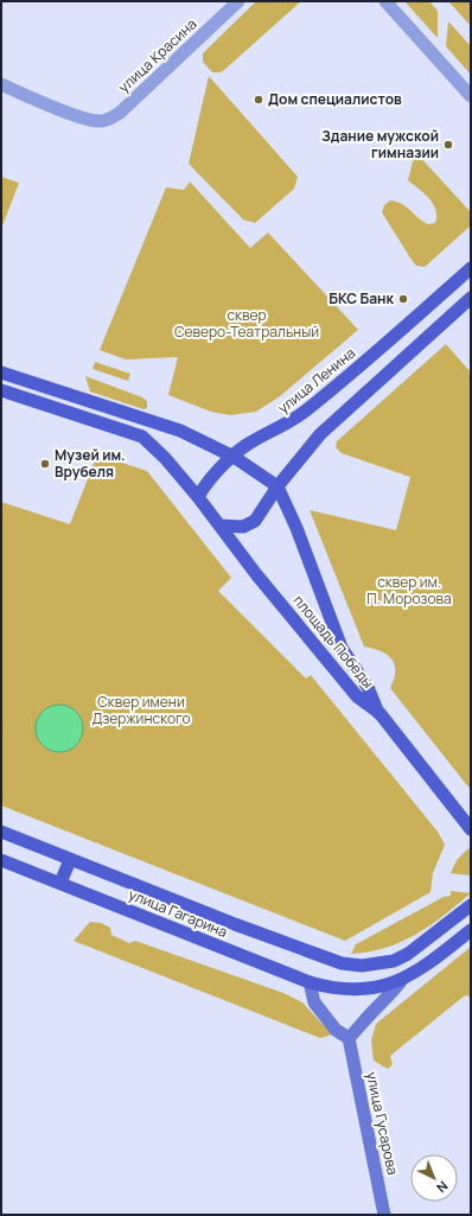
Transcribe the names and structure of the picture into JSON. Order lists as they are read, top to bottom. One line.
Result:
{"streets":{"main road":["улица Ленина","площадь Победы","улица Гагарина","улица Гусарова"],"street":["улица Красина"]},"crossings":[["улица Ленина","площадь Победы"]],"parks":["сквер Северо-Театральный","сквер им. П. Морозова","Сквер имени Дзержинского"],"places":["Дом специалистов","Здание мужской гимназии","БКС Банк","Музей им. Врубеля"],"north":"bottom right"}
